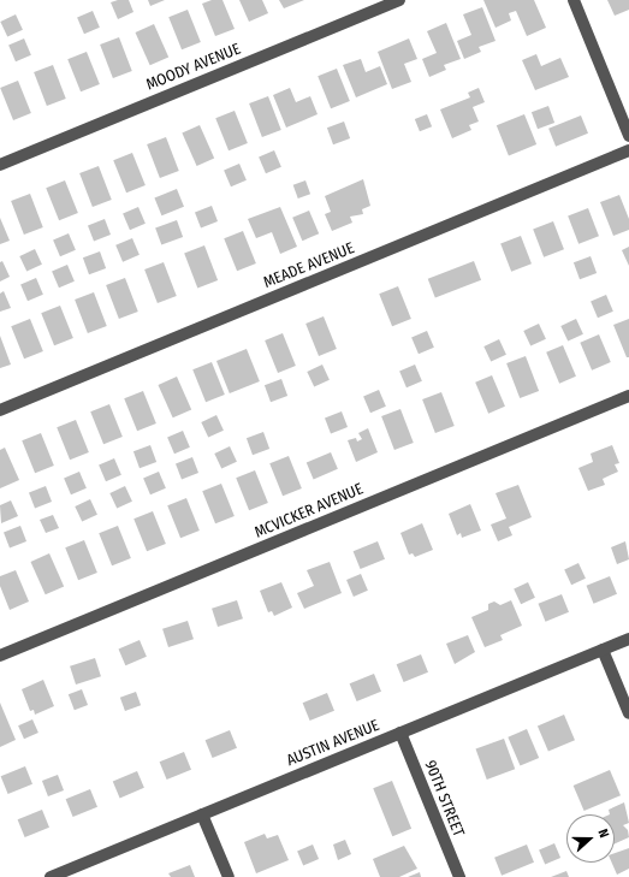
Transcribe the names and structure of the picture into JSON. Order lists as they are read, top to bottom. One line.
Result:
{"streets":{"street":["MOODY AVENUE","MEADE AVENUE","MCVICKER AVENUE","AUSTIN AVENUE","90TH STREET"]},"crossings":[["AUSTIN AVENUE","90TH STREET"]],"north":"right"}
